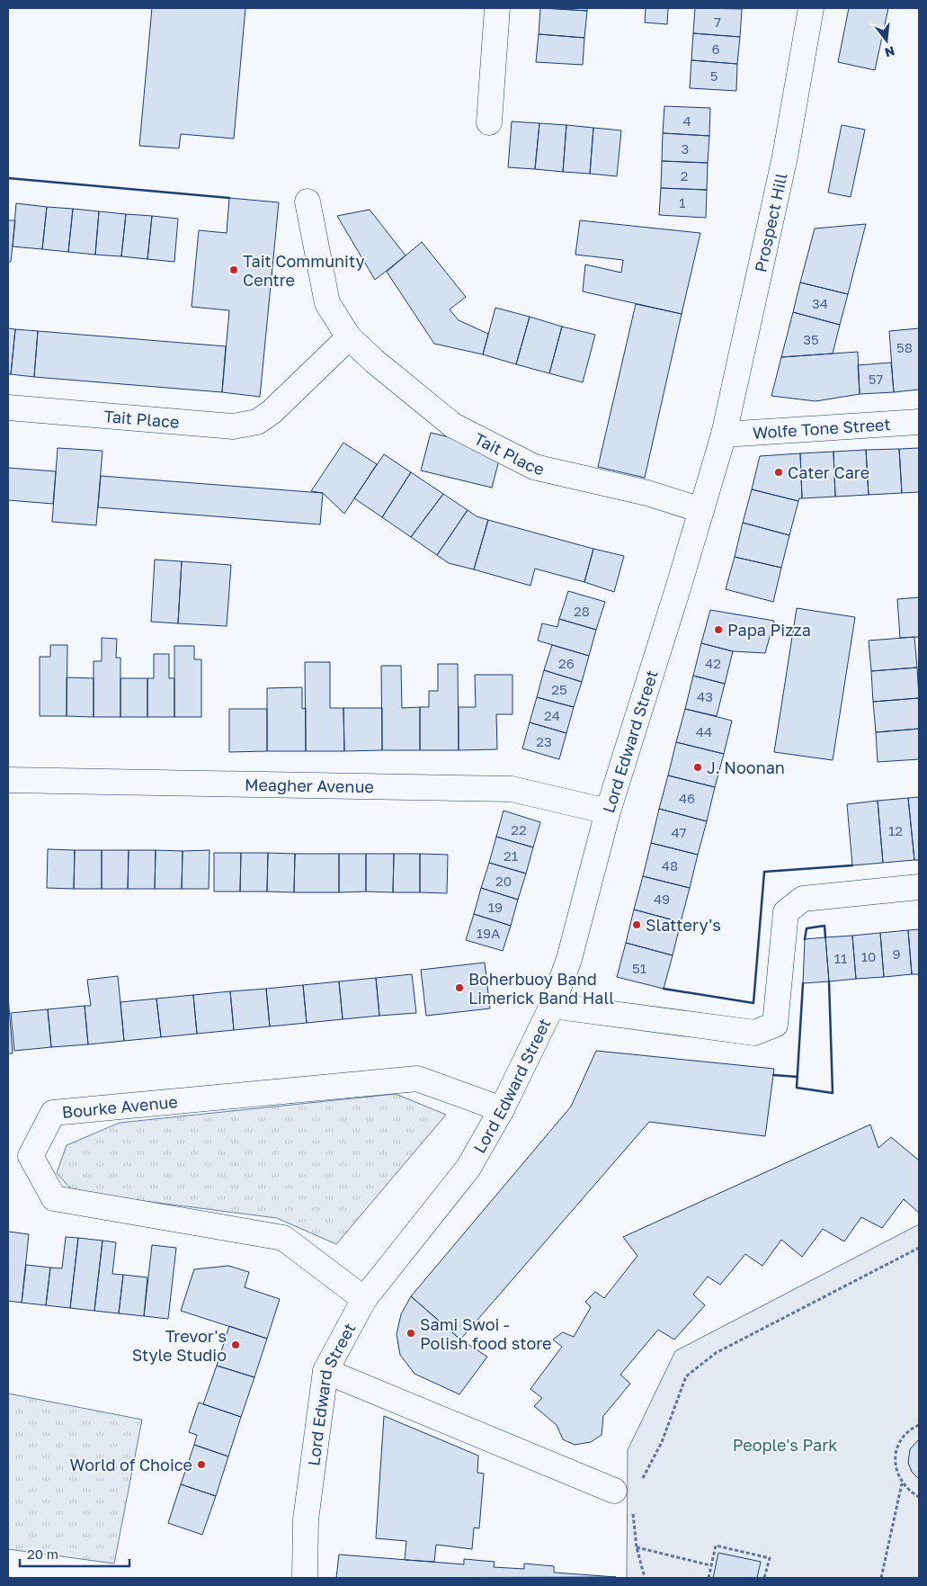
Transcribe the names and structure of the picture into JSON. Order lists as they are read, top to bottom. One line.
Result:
{"streets":{"street":["Prospect Hill","Tait Place","Wolfe Tone Street","Lord Edward Street","Meagher Avenue","Bourke Avenue"]},"crossings":[["Prospect Hill","Wolfe Tone Street"],["Prospect Hill","Lord Edward Street"],["Tait Place","Lord Edward Street"],["Wolfe Tone Street","Lord Edward Street"],["Lord Edward Street","Meagher Avenue"],["Lord Edward Street","Bourke Avenue"]],"parks":["People's Park"],"places":["Tait Community Centre","Cater Care","Papa Pizza","J. Noonan","Slattery's","Boherbuoy Band Limerick Band Hall","Sami Swoi - Polish food store","Trevor's Style Studio","World of Choice"],"house_numbers":["7","6","5","4","3","2","1","34","35","58","57","28","26","42","25","43","24","44","23","46","22","12","47","21","48","20","49","19","19A","9","10","11","51"],"scale_bar":"20 m","north":"bottom"}
